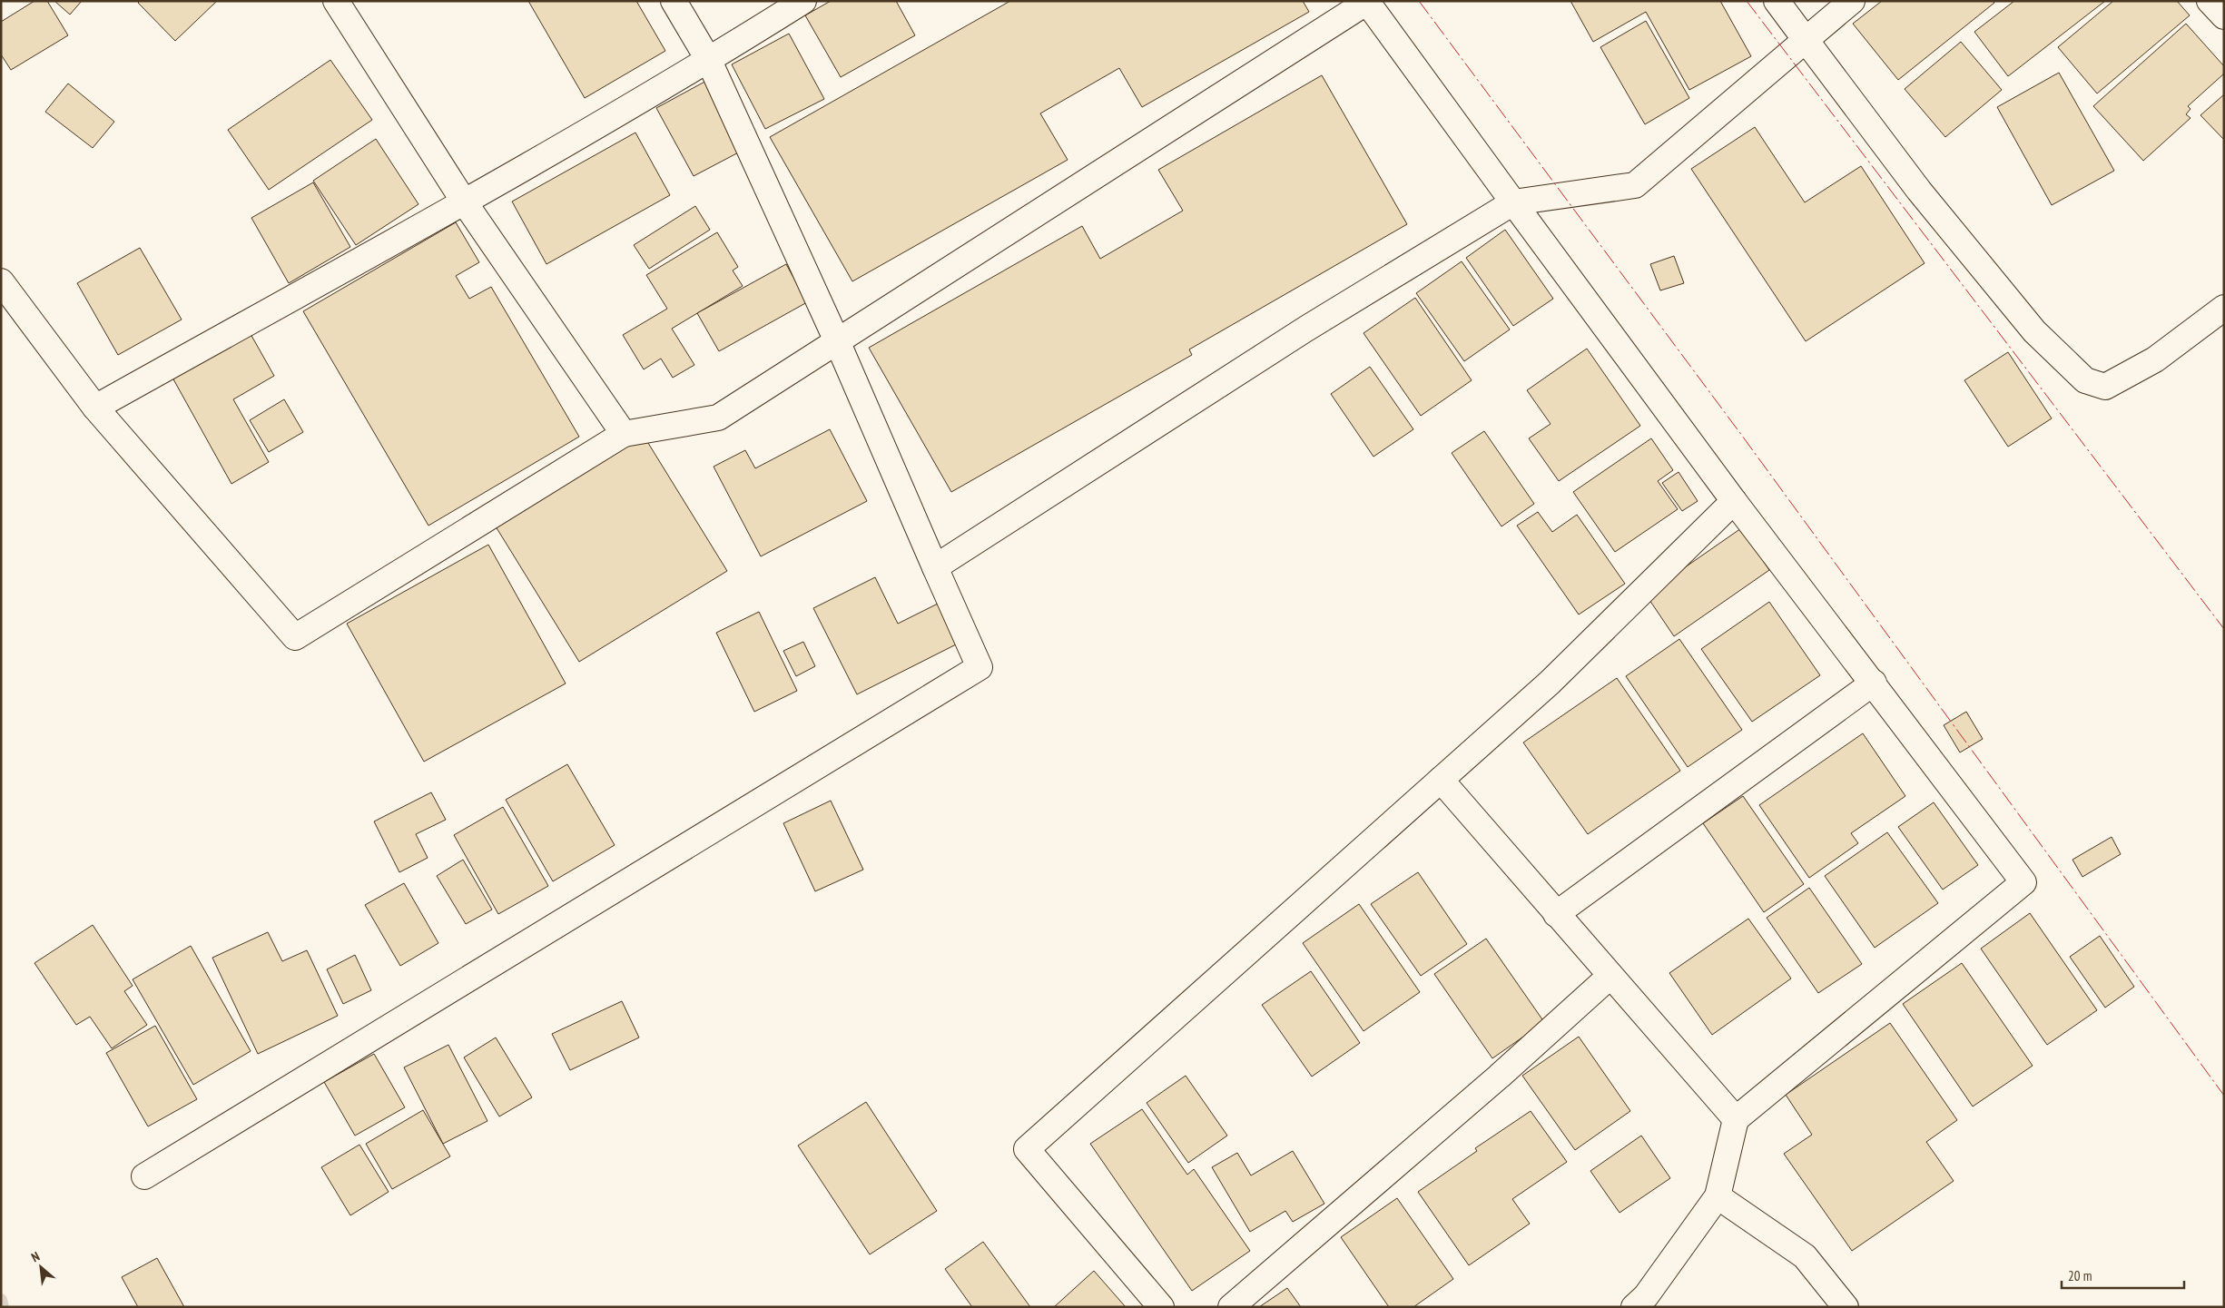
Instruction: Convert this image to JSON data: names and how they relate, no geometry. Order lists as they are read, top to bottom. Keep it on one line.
{"scale_bar":"20 m","north":"top left"}
